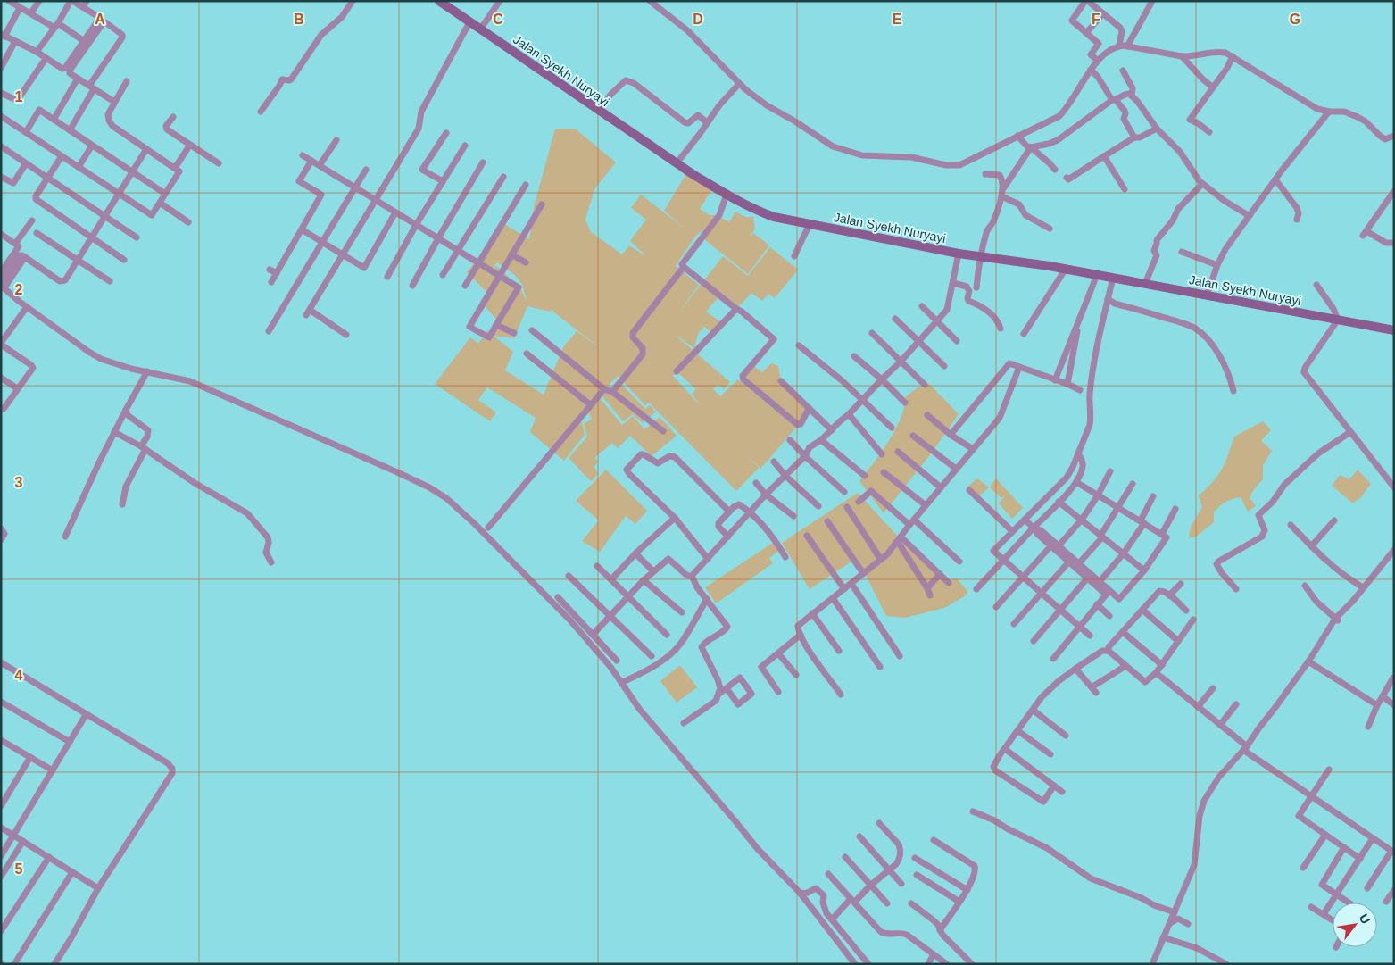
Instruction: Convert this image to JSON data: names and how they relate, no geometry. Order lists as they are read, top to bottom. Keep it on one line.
{"streets":{"main road":["Jalan Syekh Nuryayi"]},"north":"top right","grid":{"columns":["A","B","C","D","E","F","G"],"rows":["1","2","3","4","5"]}}
